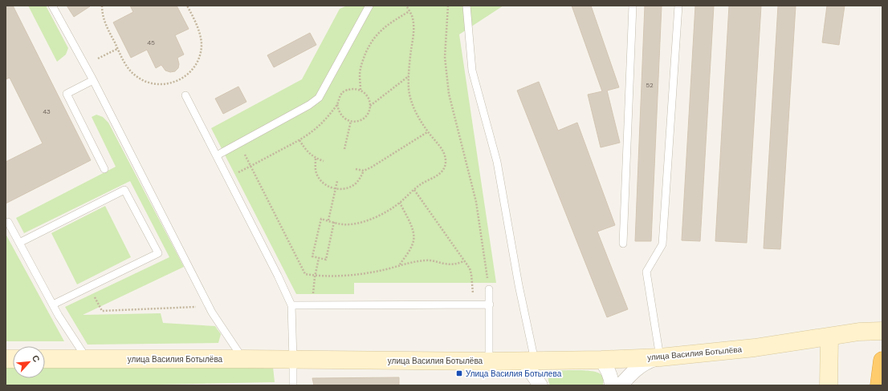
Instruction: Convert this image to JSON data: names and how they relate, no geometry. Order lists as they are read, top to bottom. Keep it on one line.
{"streets":{"street":["улица Василия Ботылёва"]},"places":{"transit":["Улица Василия Ботылева"]},"house_numbers":["45","52","43"],"north":"top right"}
